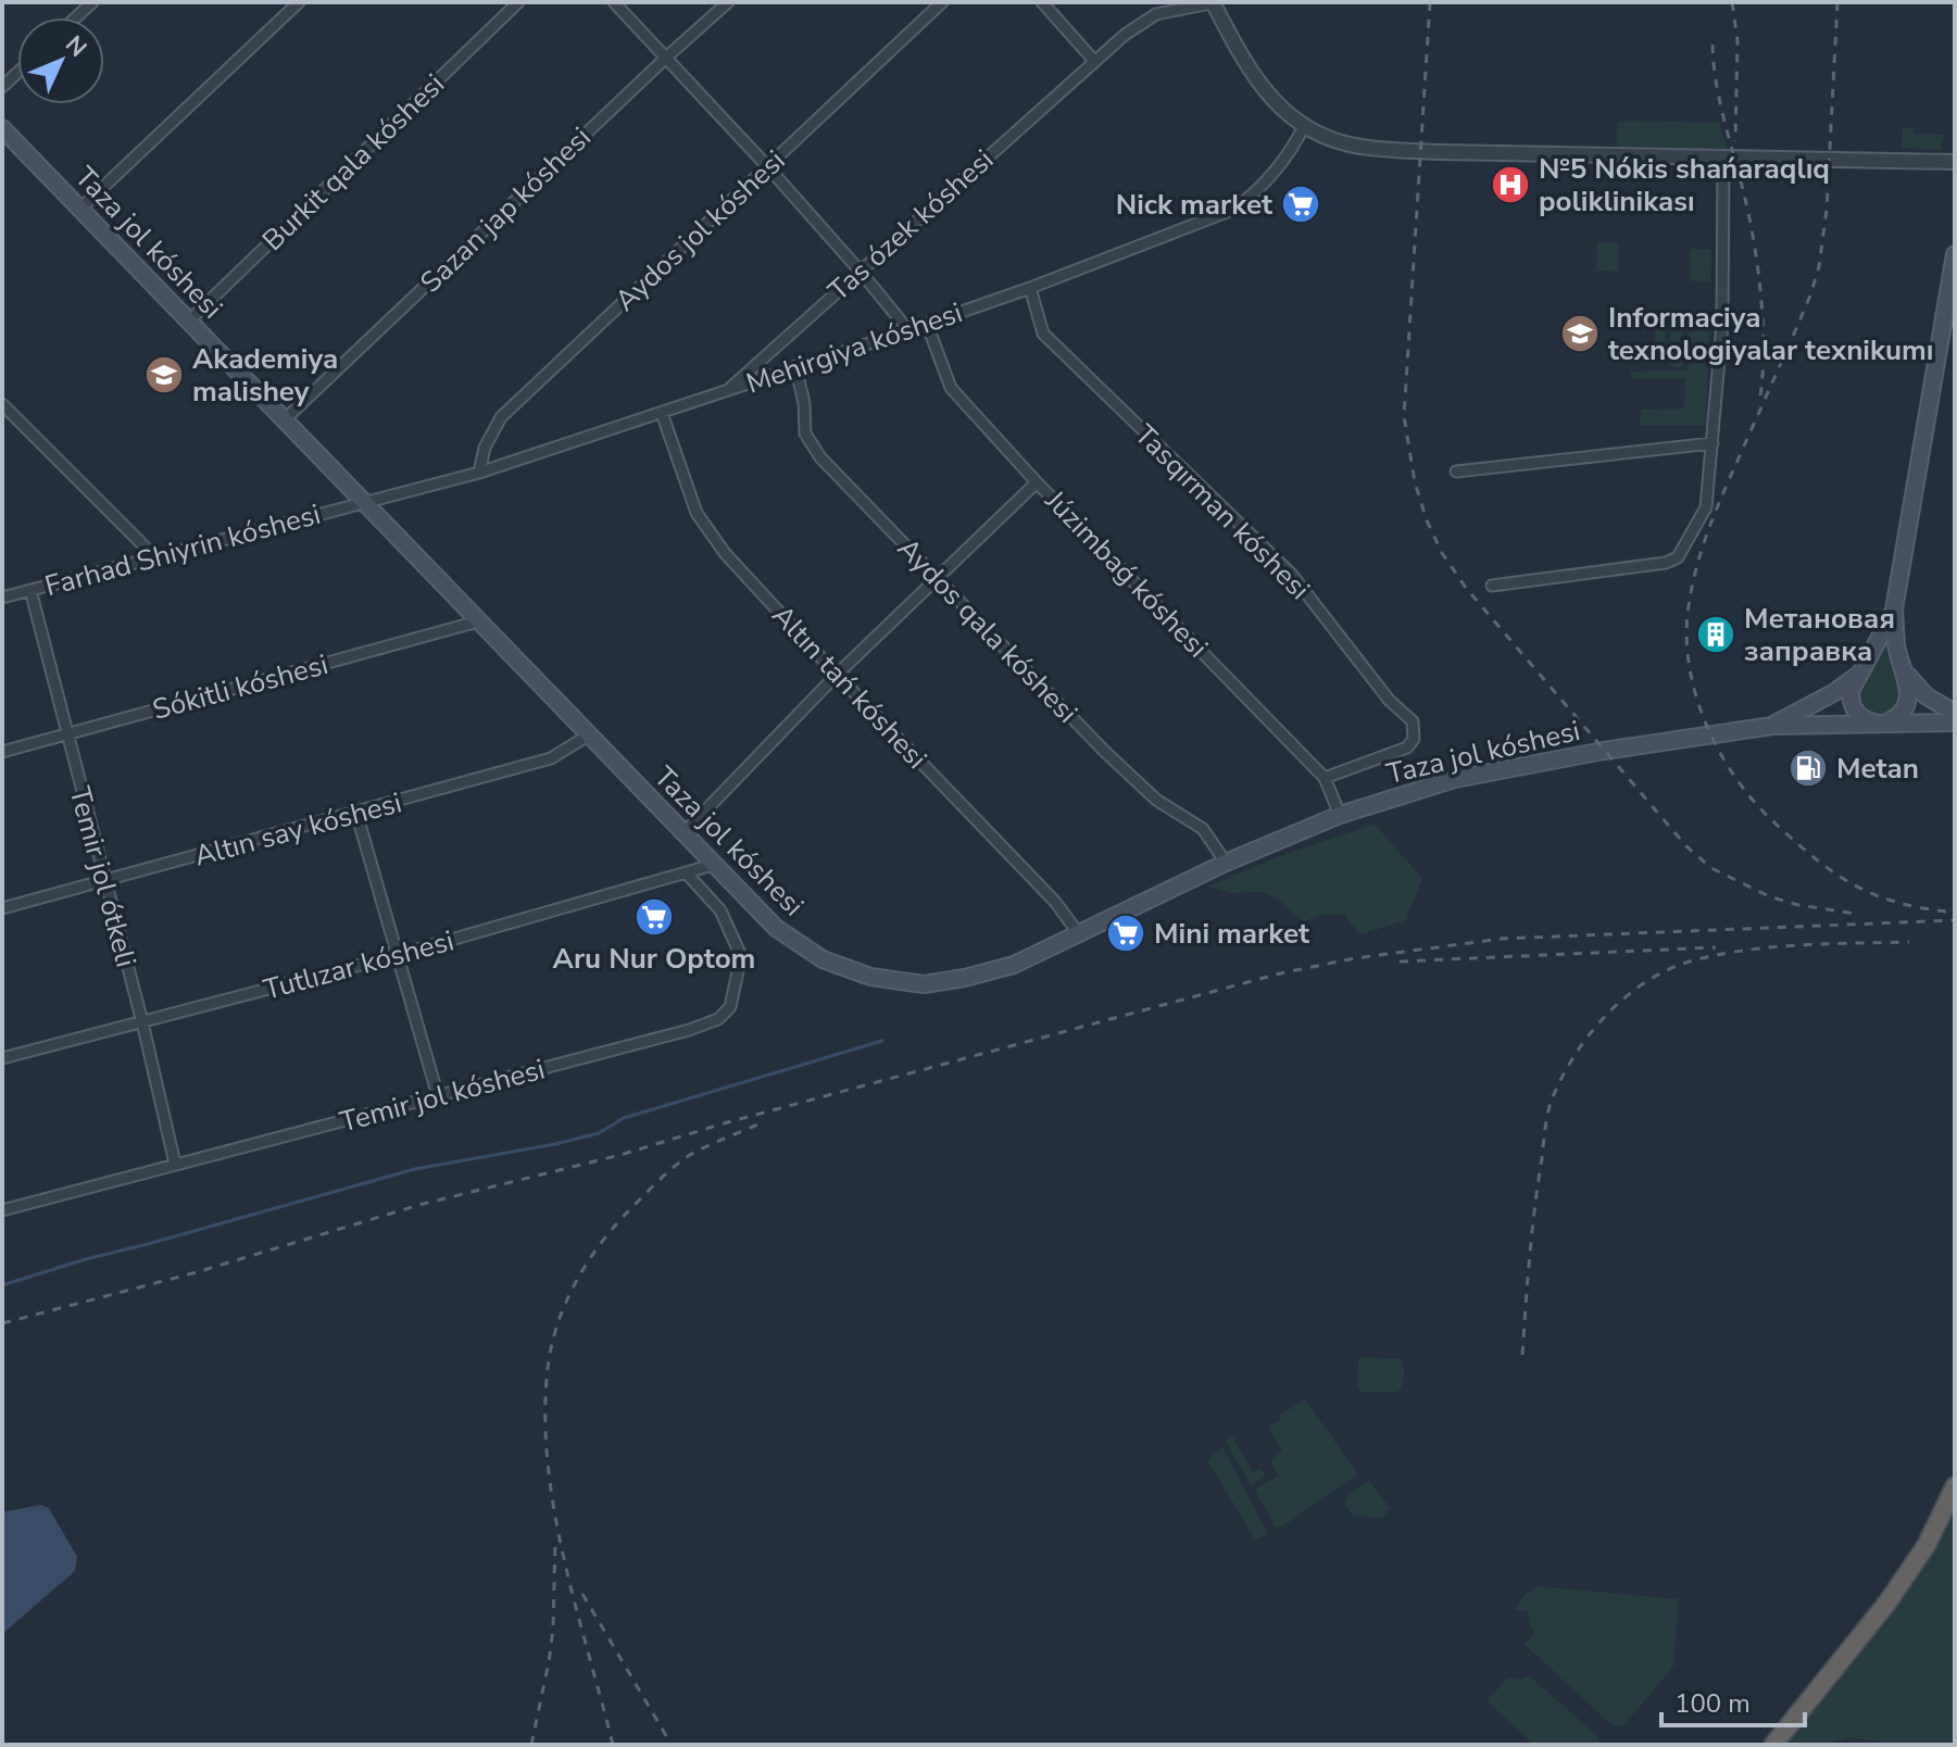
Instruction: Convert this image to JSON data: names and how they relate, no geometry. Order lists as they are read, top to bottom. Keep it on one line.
{"streets":{"main road":["Taza jol kóshesi"],"street":["Burkit qala kóshesi","Sazan jap kóshesi","Tas ózek kóshesi","Aydos jol kóshesi","Mehirgiya kóshesi","Tasqırman kóshesi","Farhad Shiyrin kóshesi","Júzimbaǵ kóshesi","Aydos qala kóshesi","Sókitli kóshesi","Altın tań kóshesi","Altın say kóshesi","Temir jol ótkeli","Tutlızar kóshesi","Temir jol kóshesi"]},"crossings":[["Burkit qala kóshesi","Taza jol kóshesi"],["Sazan jap kóshesi","Taza jol kóshesi"],["Tas ózek kóshesi","Mehirgiya kóshesi"],["Aydos jol kóshesi","Mehirgiya kóshesi"],["Taza jol kóshesi","Mehirgiya kóshesi"],["Taza jol kóshesi","Farhad Shiyrin kóshesi"],["Taza jol kóshesi","Júzimbaǵ kóshesi"],["Taza jol kóshesi","Aydos qala kóshesi"],["Taza jol kóshesi","Sókitli kóshesi"],["Taza jol kóshesi","Altın tań kóshesi"],["Taza jol kóshesi","Altın say kóshesi"],["Taza jol kóshesi","Tutlızar kóshesi"],["Mehirgiya kóshesi","Tasqırman kóshesi"],["Mehirgiya kóshesi","Farhad Shiyrin kóshesi"],["Mehirgiya kóshesi","Júzimbaǵ kóshesi"],["Mehirgiya kóshesi","Aydos qala kóshesi"],["Mehirgiya kóshesi","Altın tań kóshesi"],["Tasqırman kóshesi","Júzimbaǵ kóshesi"],["Farhad Shiyrin kóshesi","Temir jol ótkeli"],["Sókitli kóshesi","Temir jol ótkeli"],["Altın say kóshesi","Temir jol ótkeli"],["Temir jol ótkeli","Tutlızar kóshesi"],["Temir jol ótkeli","Temir jol kóshesi"],["Tutlızar kóshesi","Temir jol kóshesi"]],"places":{"hospital":["№5 Nókis shańaraqlıq poliklinikası"],"supermarket":["Nick market","Aru Nur Optom","Mini market"],"school or university":["Informaciya texnologiyalar texnikumı","Akademiya malishey"],"building":["Метановая заправка"],"fuel station":["Metan"]},"scale_bar":"100 m","north":"top right"}
